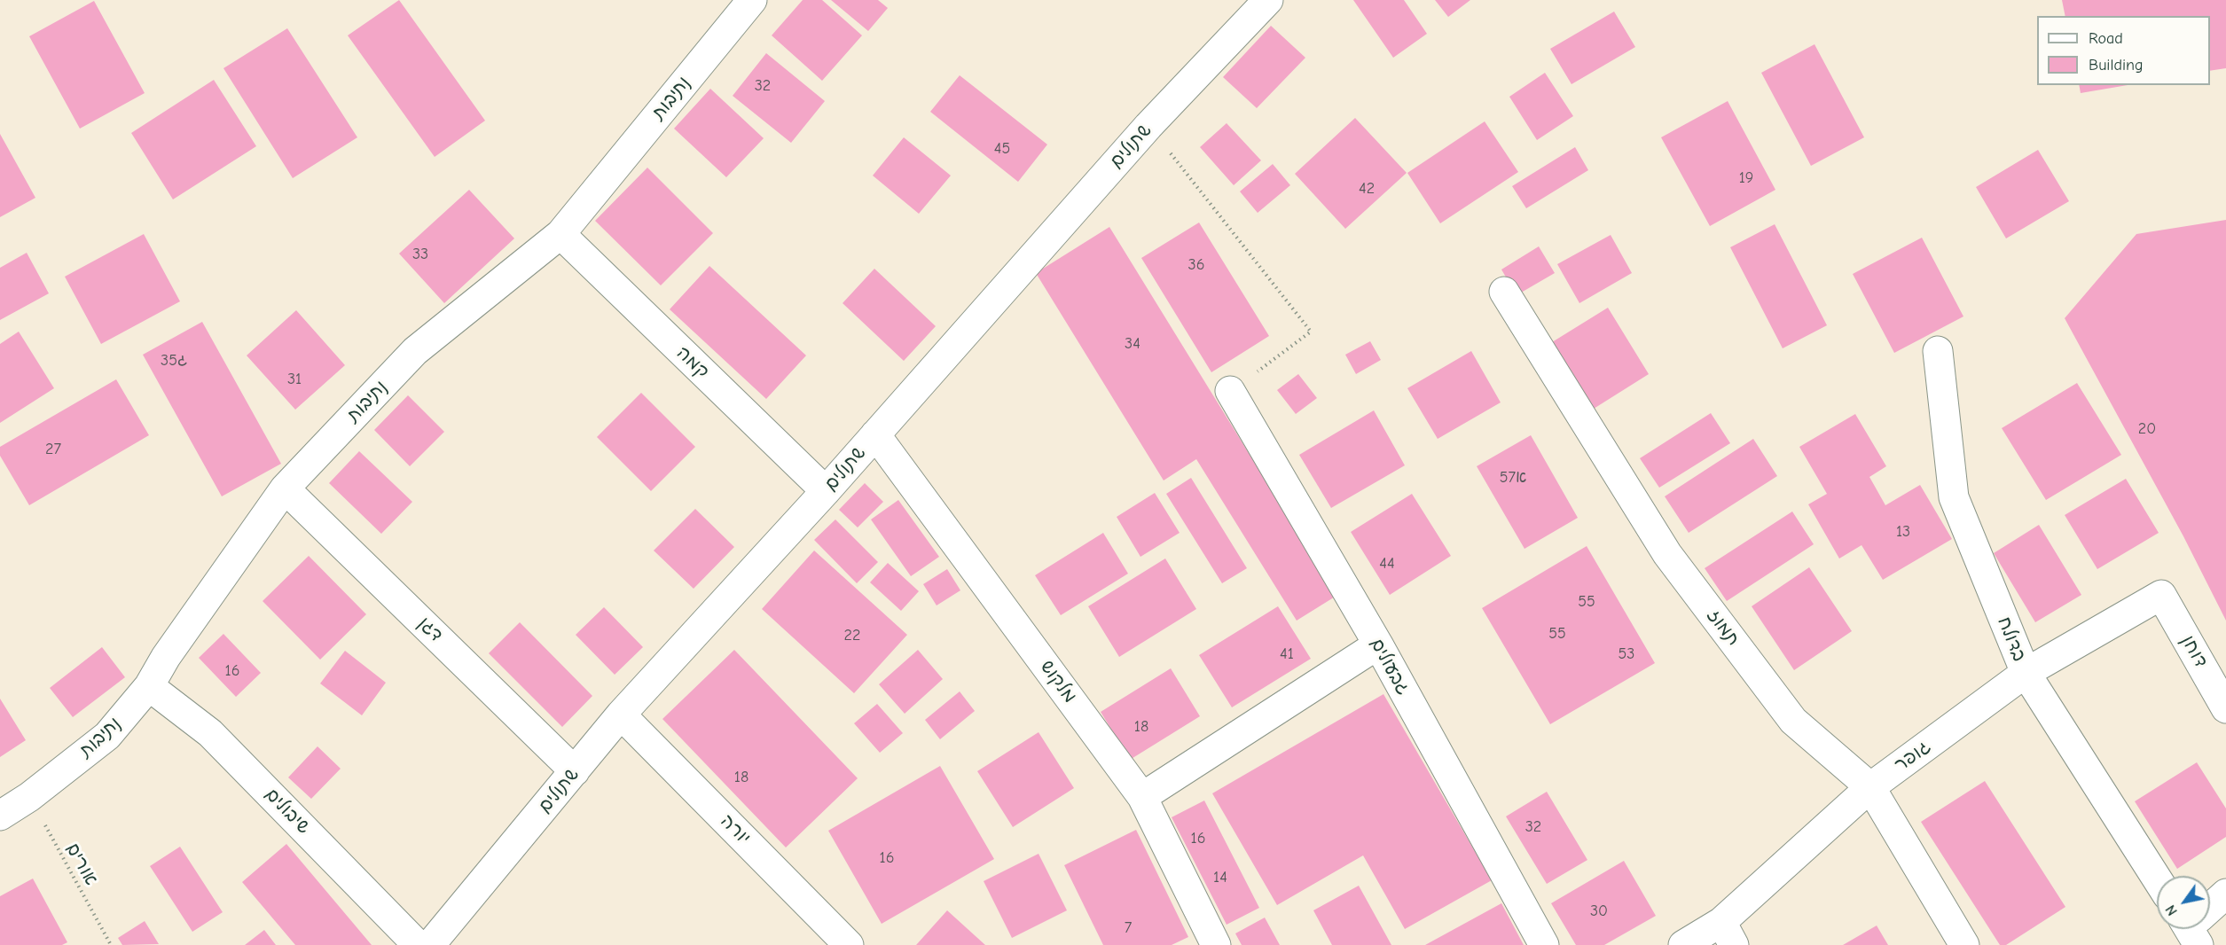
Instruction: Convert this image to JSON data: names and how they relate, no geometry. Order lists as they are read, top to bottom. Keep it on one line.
{"streets":{"street":["נתיבות","שתולים","קמה","תמוז","דגן","בדולח","דוחן","גבעולים","מלקוש","גופר","שיבולים","יורה"],"path":["אורים"]},"crossings":[["נתיבות","קמה"],["נתיבות","דגן"],["נתיבות","שיבולים"],["נתיבות","אורים"],["שתולים","קמה"],["שתולים","דגן"],["שתולים","מלקוש"],["שתולים","יורה"],["תמוז","גופר"],["בדולח","גופר"],["דוחן","גופר"]],"house_numbers":["32","45","19","42","33","36","34","35ג","31","20","27","57א","13","44","55","55","22","41","53","16","18","18","32","16","16","14","30","7"],"legend":["Road","Building"],"north":"bottom left"}
